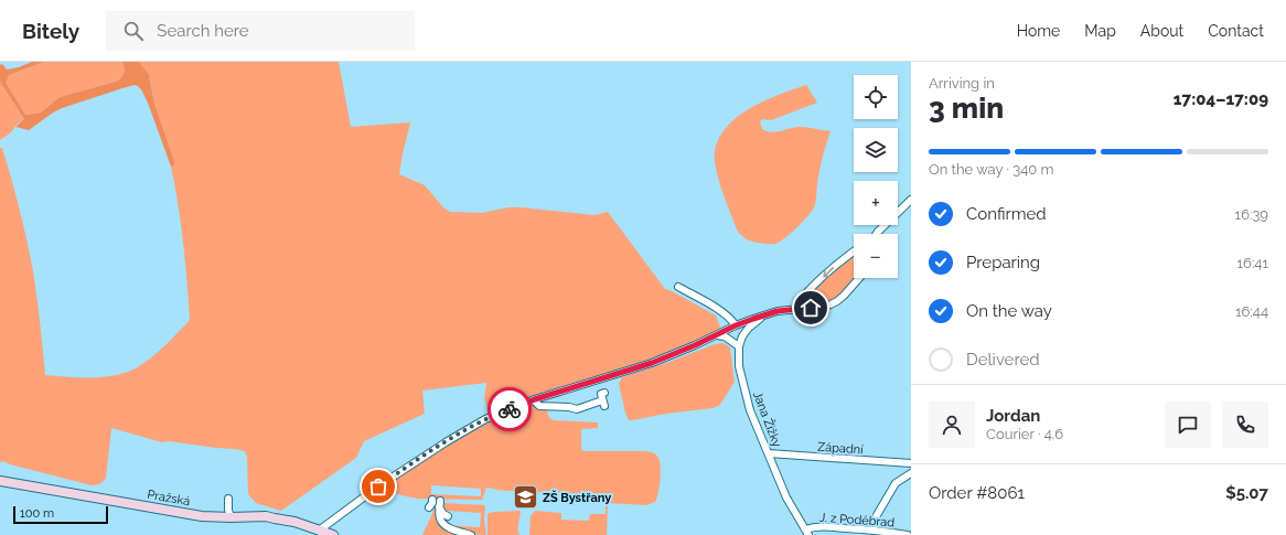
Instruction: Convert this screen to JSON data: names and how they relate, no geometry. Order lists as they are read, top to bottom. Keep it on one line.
{"streets":{"street":["Jana Žižky","Západní","Pražská","J. z Poděbrad"]},"crossings":[["Jana Žižky","Západní"],["Jana Žižky","J. z Poděbrad"]],"places":{"school or university":["ZŠ Bystřany"]},"scale_bar":"100 m","page":{"header":"Bitely","search":"Search here","nav":["Home","Map","About","Contact"],"heading":["3 min","Arriving in","17:04–17:09"],"panel":["Jordan","Courier · 4.6","Order #8061","$5.07"],"map_buttons":["+","−"],"bar":"On the way · 340 m","list":[["Confirmed","16:39"],["Preparing","16:41"],["On the way","16:44"],"Delivered"],"scale":"100 m"}}
